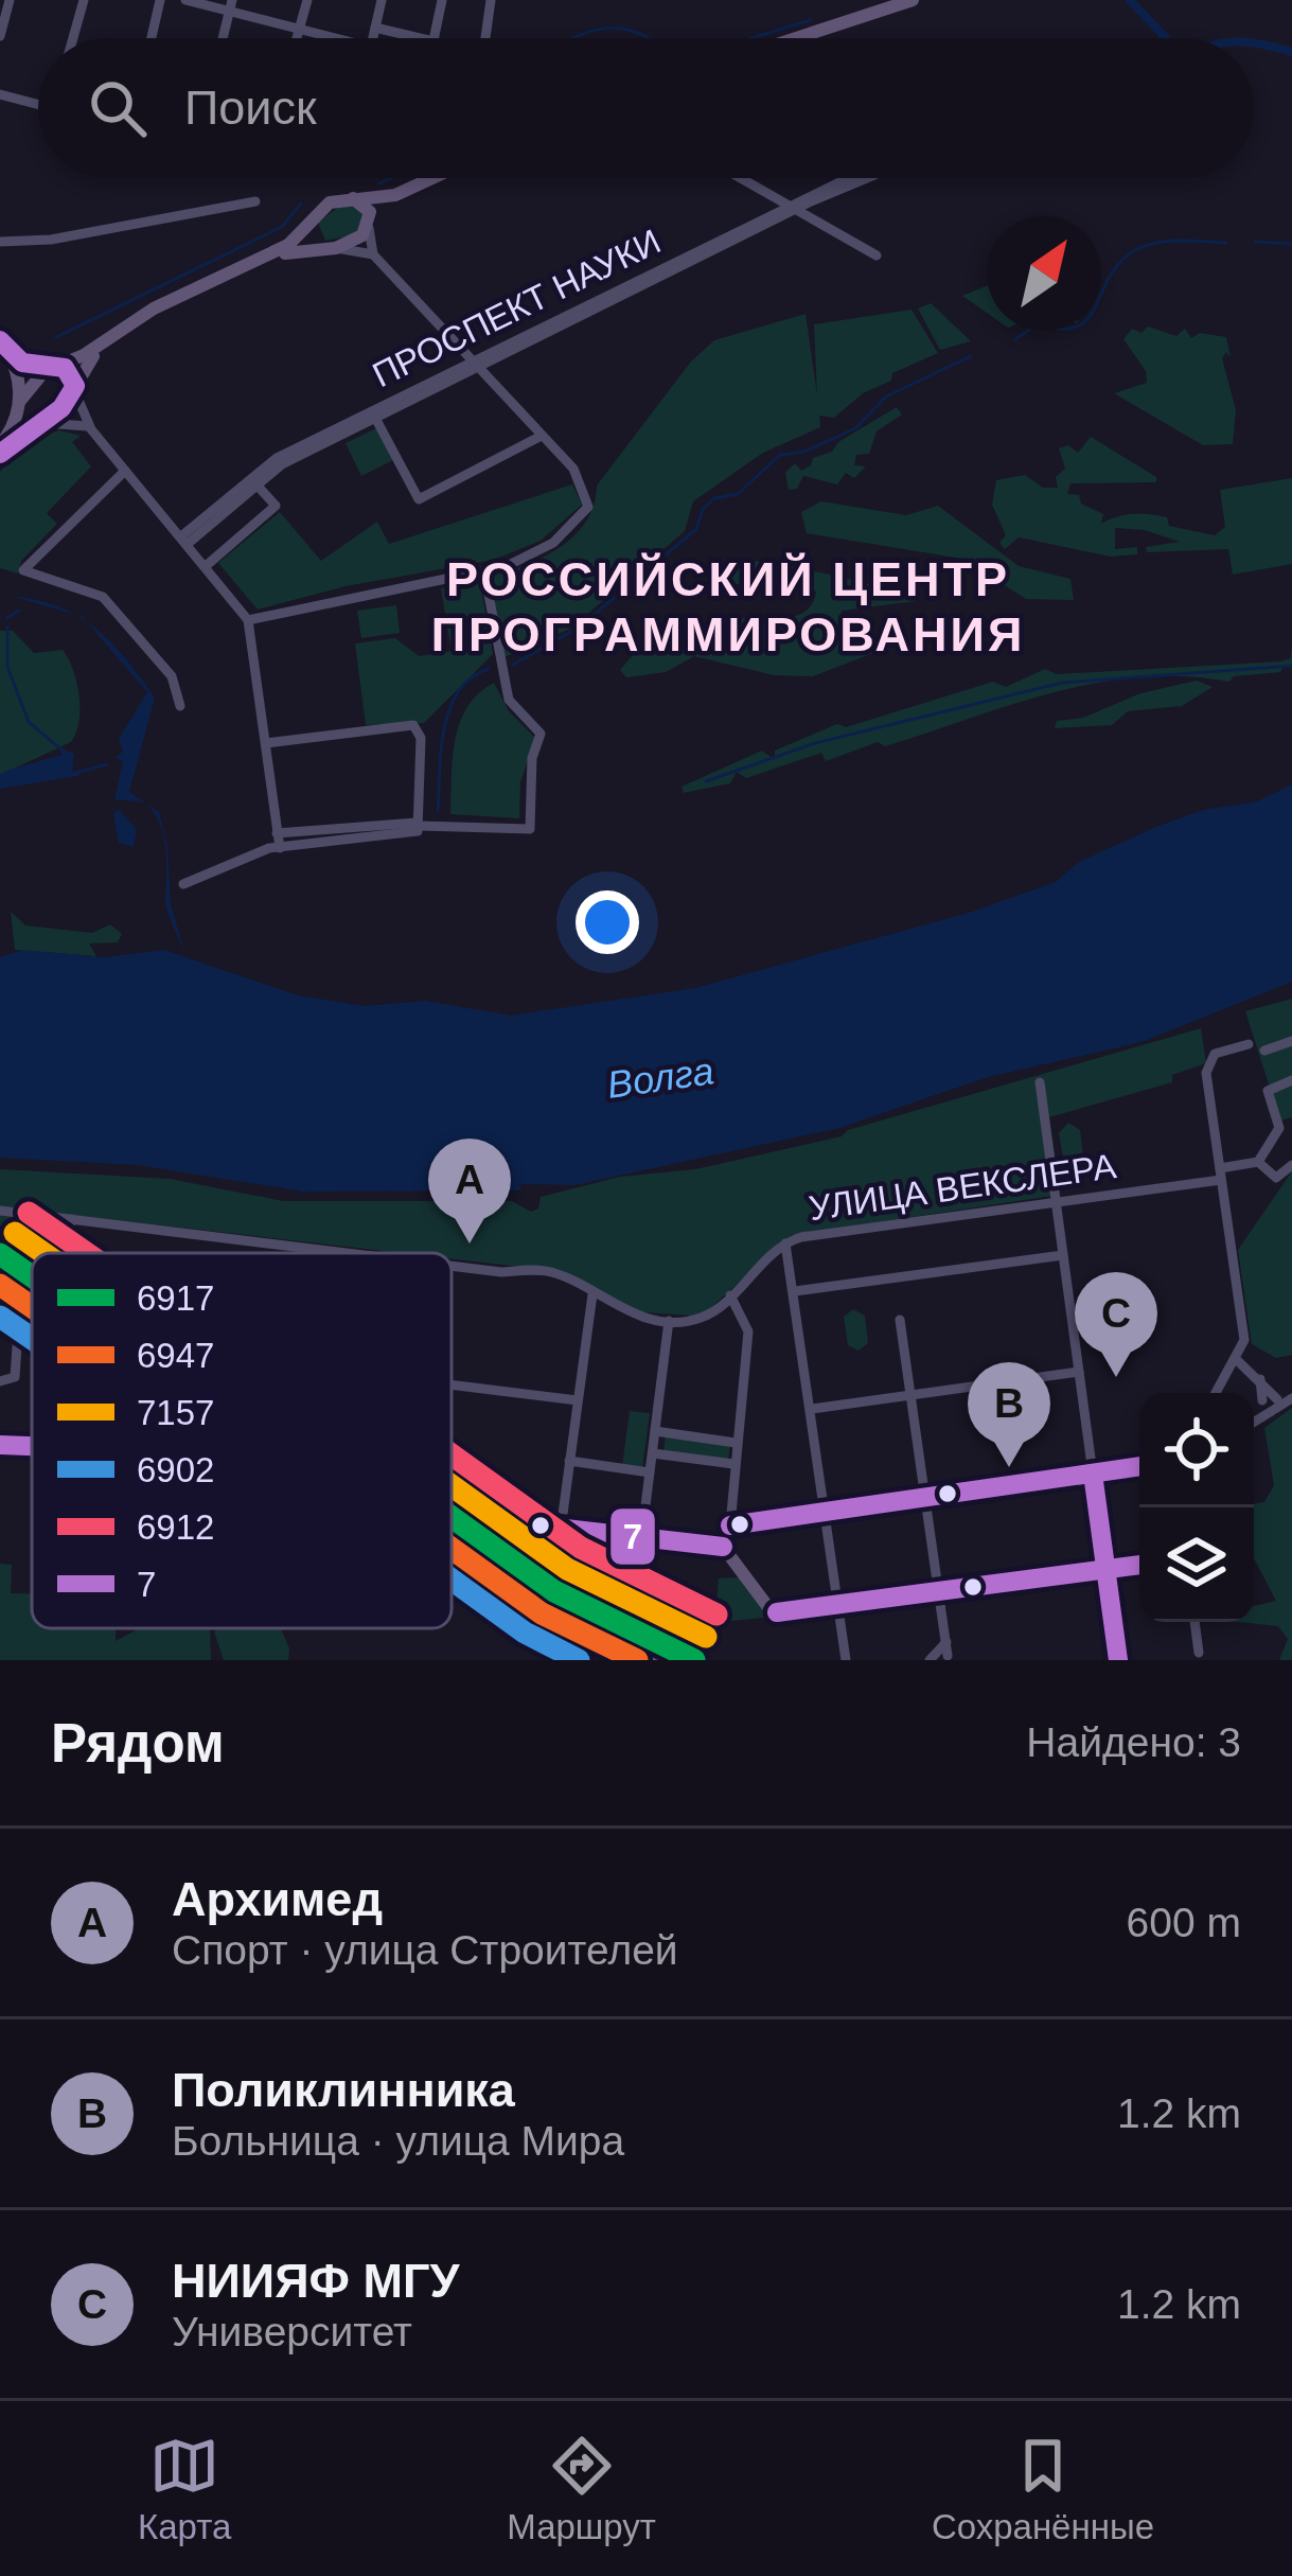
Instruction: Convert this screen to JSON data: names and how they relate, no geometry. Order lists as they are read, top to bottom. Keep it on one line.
{"streets":{"street":["ПРОСПЕКТ НАУКИ","УЛИЦА ВЕКСЛЕРА"]},"districts":["РОССИЙСКИЙ ЦЕНТР ПРОГРАММИРОВАНИЯ"],"water":["Волга"],"lines":["transit line 7","transit line 6912","transit line 7157","transit line 6917","transit line 6947","transit line 6902"],"legend":["6917","6947","7157","6902","6912","7"],"north":"top right","page":{"search":"Поиск","pins":["A","C","B"],"heading":["Рядом","Найдено: 3"],"list":[{"mark":"A","name":"Архимед","note":"Спорт · улица Строителей","value":"600 m"},{"mark":"B","name":"Поликлинника","note":"Больница · улица Мира","value":"1.2 km"},{"mark":"C","name":"НИИЯФ МГУ","note":"Университет","value":"1.2 km"}],"nav":["Карта","Маршрут","Сохранённые"]}}
